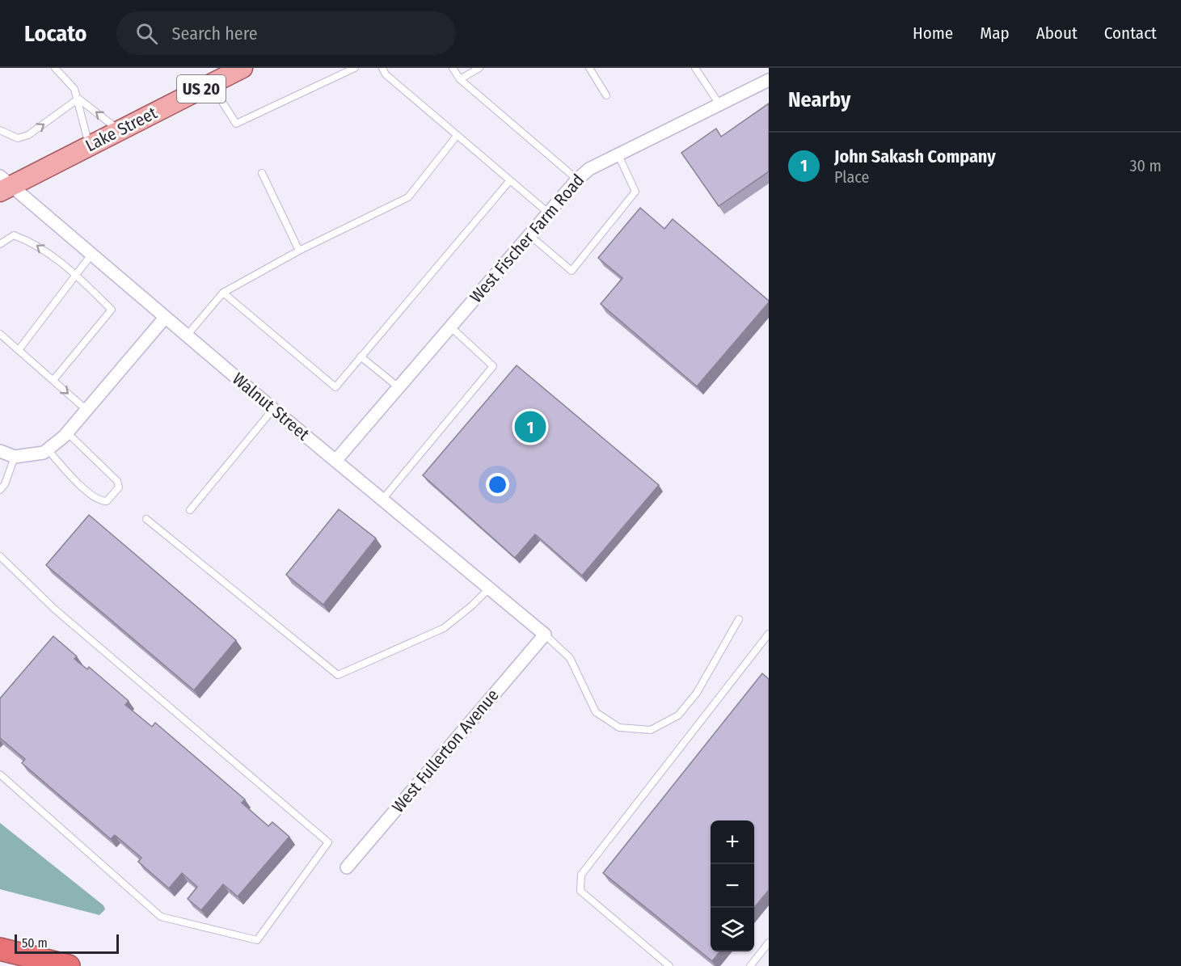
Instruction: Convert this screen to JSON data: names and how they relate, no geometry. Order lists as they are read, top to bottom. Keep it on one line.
{"streets":{"main road":["US 20","Lake Street"],"street":["West Fischer Farm Road","Walnut Street","West Fullerton Avenue"]},"crossings":[["Lake Street","Walnut Street"],["West Fischer Farm Road","Walnut Street"],["Walnut Street","West Fullerton Avenue"]],"scale_bar":"50 m","page":{"header":"Locato","search":"Search here","nav":["Home","Map","About","Contact"],"heading":"Nearby","list":[{"mark":"1","name":"John Sakash Company","note":"Place","value":"30 m"}],"pins":"1","map_buttons":["+","−"],"scale":"50 m"}}
